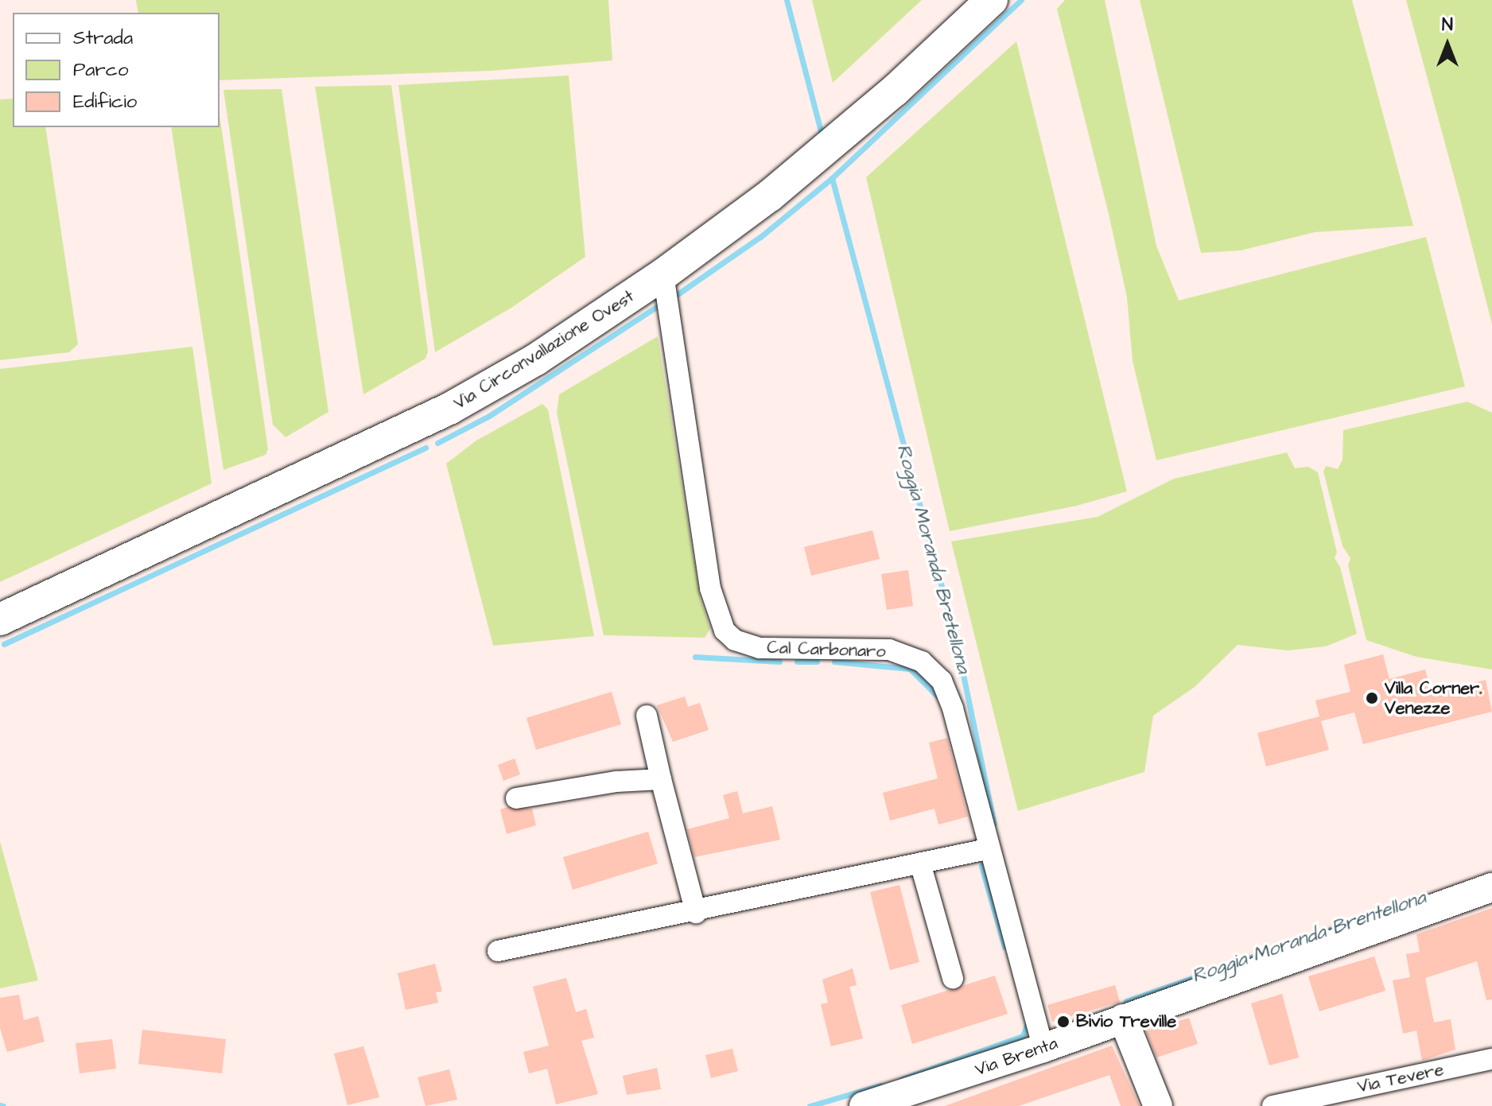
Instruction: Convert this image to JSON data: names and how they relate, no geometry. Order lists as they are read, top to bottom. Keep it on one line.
{"streets":{"main road":["Via Circonvallazione Ovest"],"street":["Cal Carbonaro","Via Brenta","Via Tevere"]},"crossings":[["Via Circonvallazione Ovest","Cal Carbonaro"],["Cal Carbonaro","Via Brenta"]],"water":["Roggia Moranda Bretellona","Roggia Moranda Brentellona"],"places":["Villa Corner. Venezze","Bivio Treville"],"legend":["Strada","Parco","Edificio"],"north":"top"}
